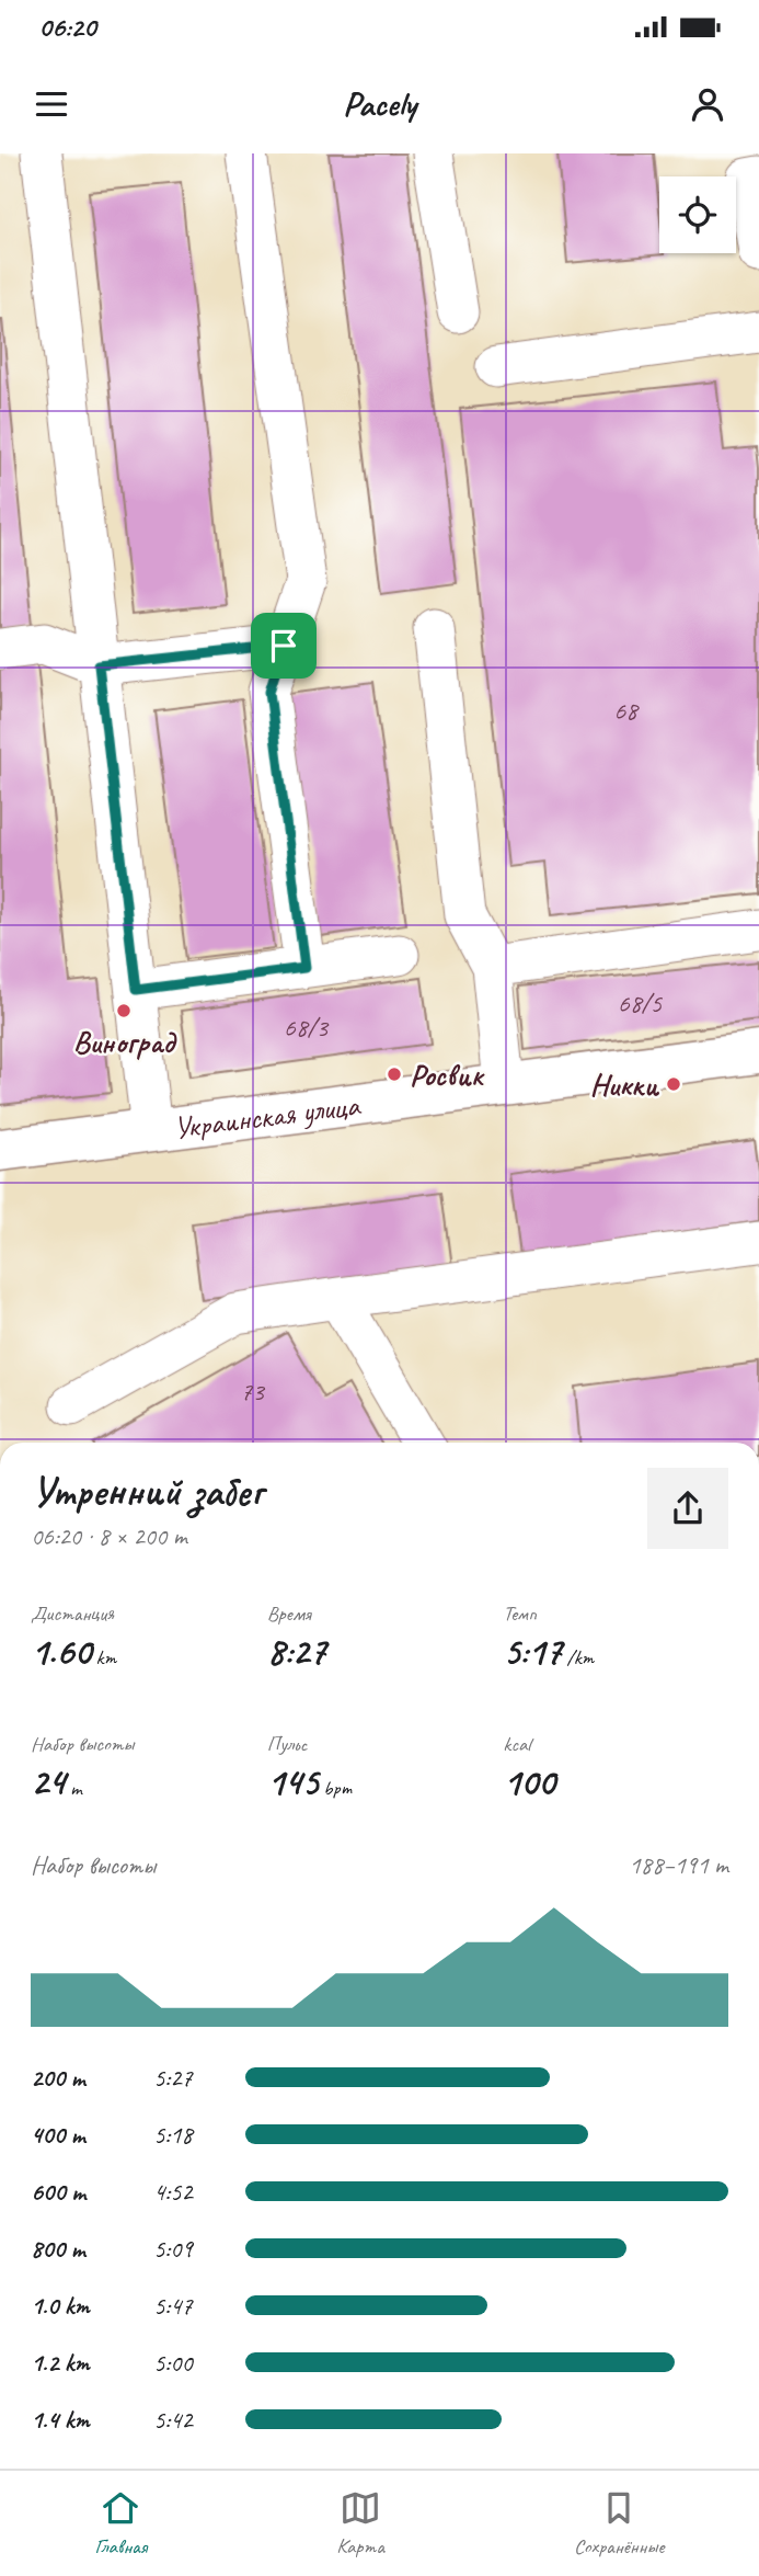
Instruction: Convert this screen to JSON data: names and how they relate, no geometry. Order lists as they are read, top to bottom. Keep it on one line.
{"streets":{"main road":["Украинская улица"]},"places":["Виноград","Росвик","Никки"],"house_numbers":["68","68/5","68/3","73"],"page":{"status":"06:20","header":"Pacely","heading":["Утренний забег","06:20 · 8 × 200 m"],"stats":[["Дистанция","1.60 km"],["Время","8:27"],["Темп","5:17 /km"],["Набор высоты","24 m"],["Пульс","145 bpm"],["kcal","100"]],"chart":["Набор высоты","188–191 m"],"list":[{"name":"200 m","note":"5:27"},{"name":"400 m","note":"5:18"},{"name":"600 m","note":"4:52"},{"name":"800 m","note":"5:09"},{"name":"1.0 km","note":"5:47"},{"name":"1.2 km","note":"5:00"},{"name":"1.4 km","note":"5:42"}],"tabs":["Главная","Карта","Сохранённые"]}}
